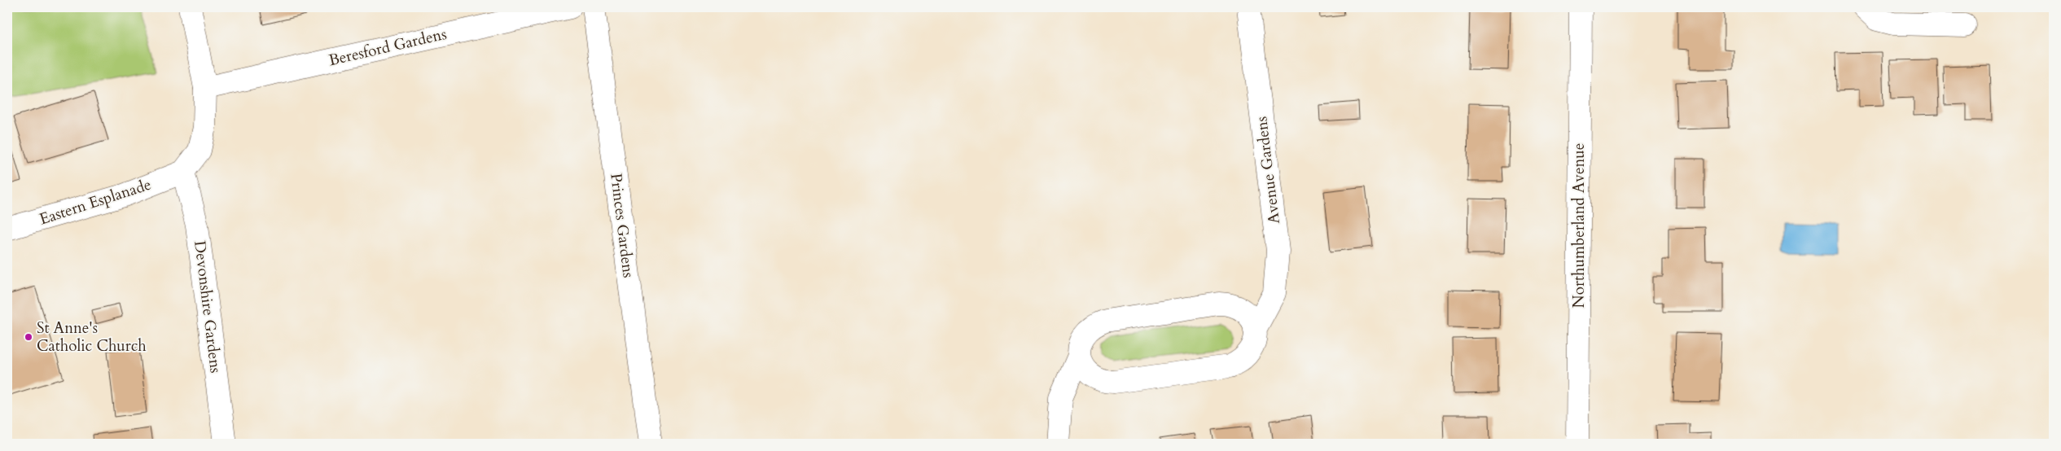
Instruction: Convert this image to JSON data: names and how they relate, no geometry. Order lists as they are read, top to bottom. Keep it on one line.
{"streets":{"street":["Beresford Gardens","Avenue Gardens","Eastern Esplanade","Princes Gardens","Northumberland Avenue","Devonshire Gardens"]},"crossings":[["Eastern Esplanade","Devonshire Gardens"]],"places":["St Anne's Catholic Church"]}
